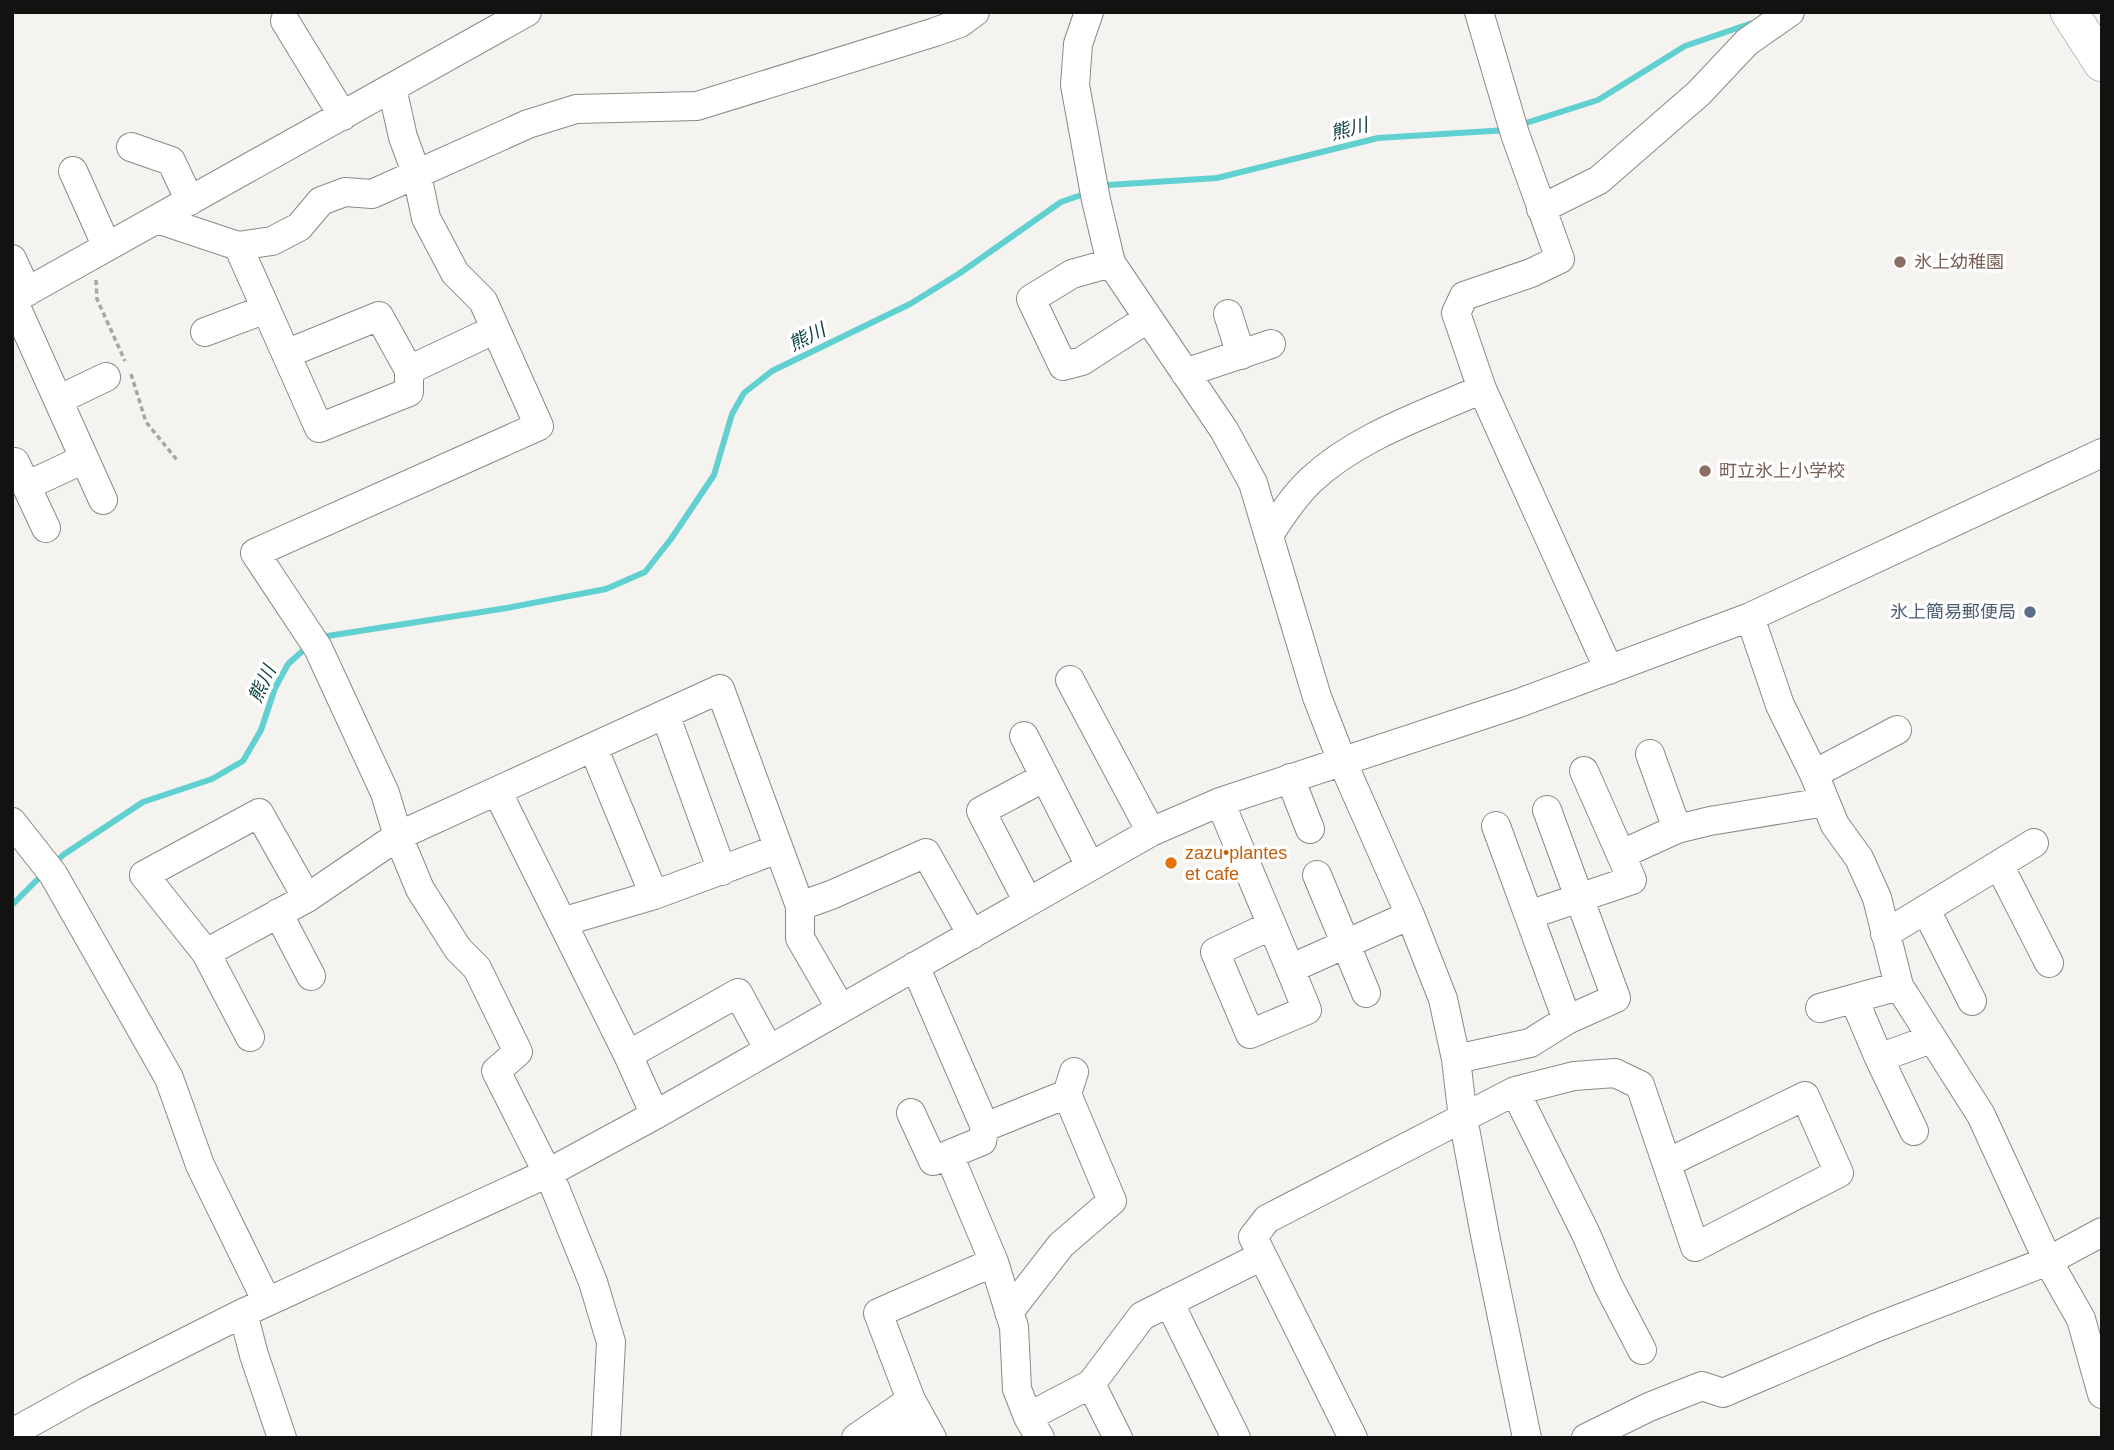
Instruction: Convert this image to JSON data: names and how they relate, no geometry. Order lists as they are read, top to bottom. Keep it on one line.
{"water":["熊川"],"places":["氷上幼稚園","町立氷上小学校","氷上簡易郵便局","zazu•plantes et cafe"]}
